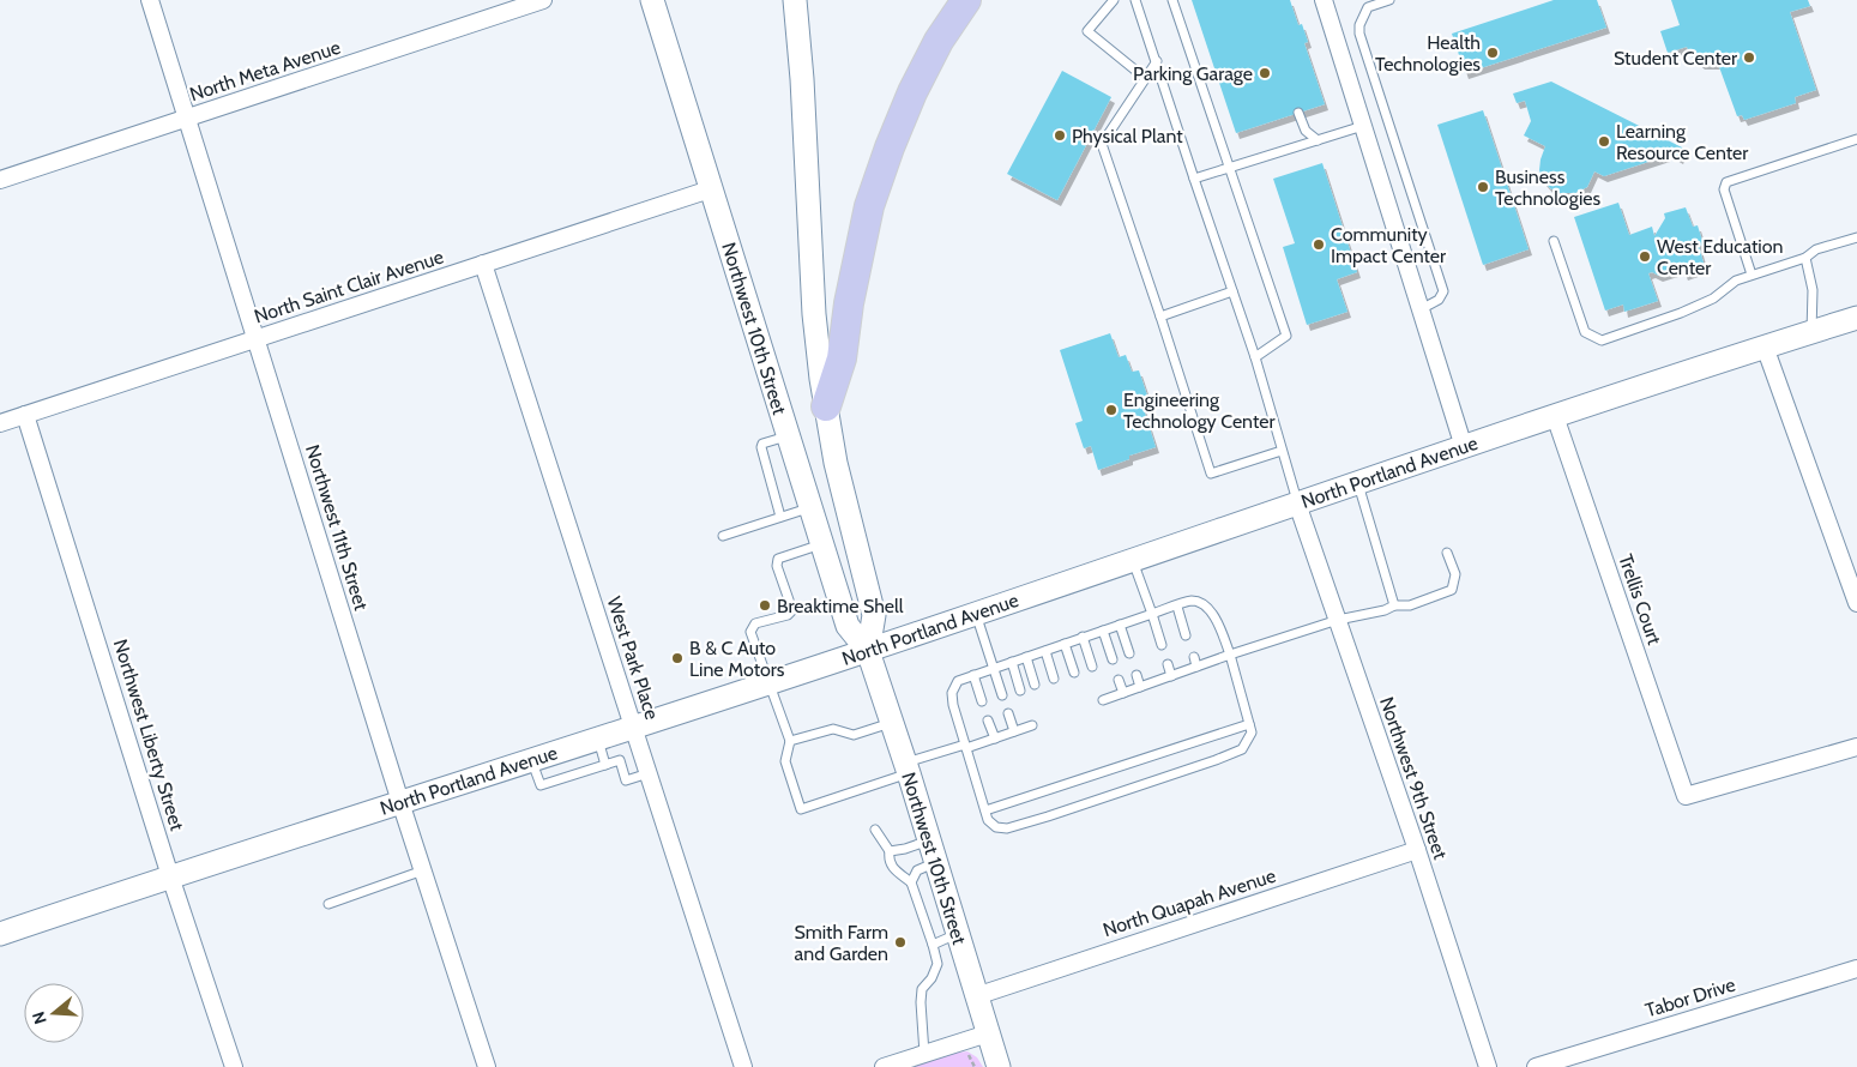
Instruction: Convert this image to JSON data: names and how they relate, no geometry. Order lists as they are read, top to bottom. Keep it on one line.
{"streets":{"main road":["Northwest 10th Street","North Portland Avenue"],"street":["North Meta Avenue","North Saint Clair Avenue","Northwest 11th Street","Trellis Court","West Park Place","Northwest Liberty Street","Northwest 9th Street","North Quapah Avenue","Tabor Drive"]},"crossings":[["North Meta Avenue","Northwest 11th Street"],["North Saint Clair Avenue","Northwest 10th Street"],["North Saint Clair Avenue","Northwest 11th Street"],["North Saint Clair Avenue","West Park Place"],["North Saint Clair Avenue","Northwest Liberty Street"],["Northwest 10th Street","North Portland Avenue"],["Northwest 10th Street","North Quapah Avenue"],["North Portland Avenue","Northwest 11th Street"],["North Portland Avenue","Trellis Court"],["North Portland Avenue","West Park Place"],["North Portland Avenue","Northwest Liberty Street"],["North Portland Avenue","Northwest 9th Street"],["Northwest 9th Street","North Quapah Avenue"]],"places":["Health Technologies","Student Center","Parking Garage","Physical Plant","Learning Resource Center","Business Technologies","Community Impact Center","West Education Center","Engineering Technology Center","Breaktime Shell","B & C Auto Line Motors","Smith Farm and Garden"],"north":"left"}
